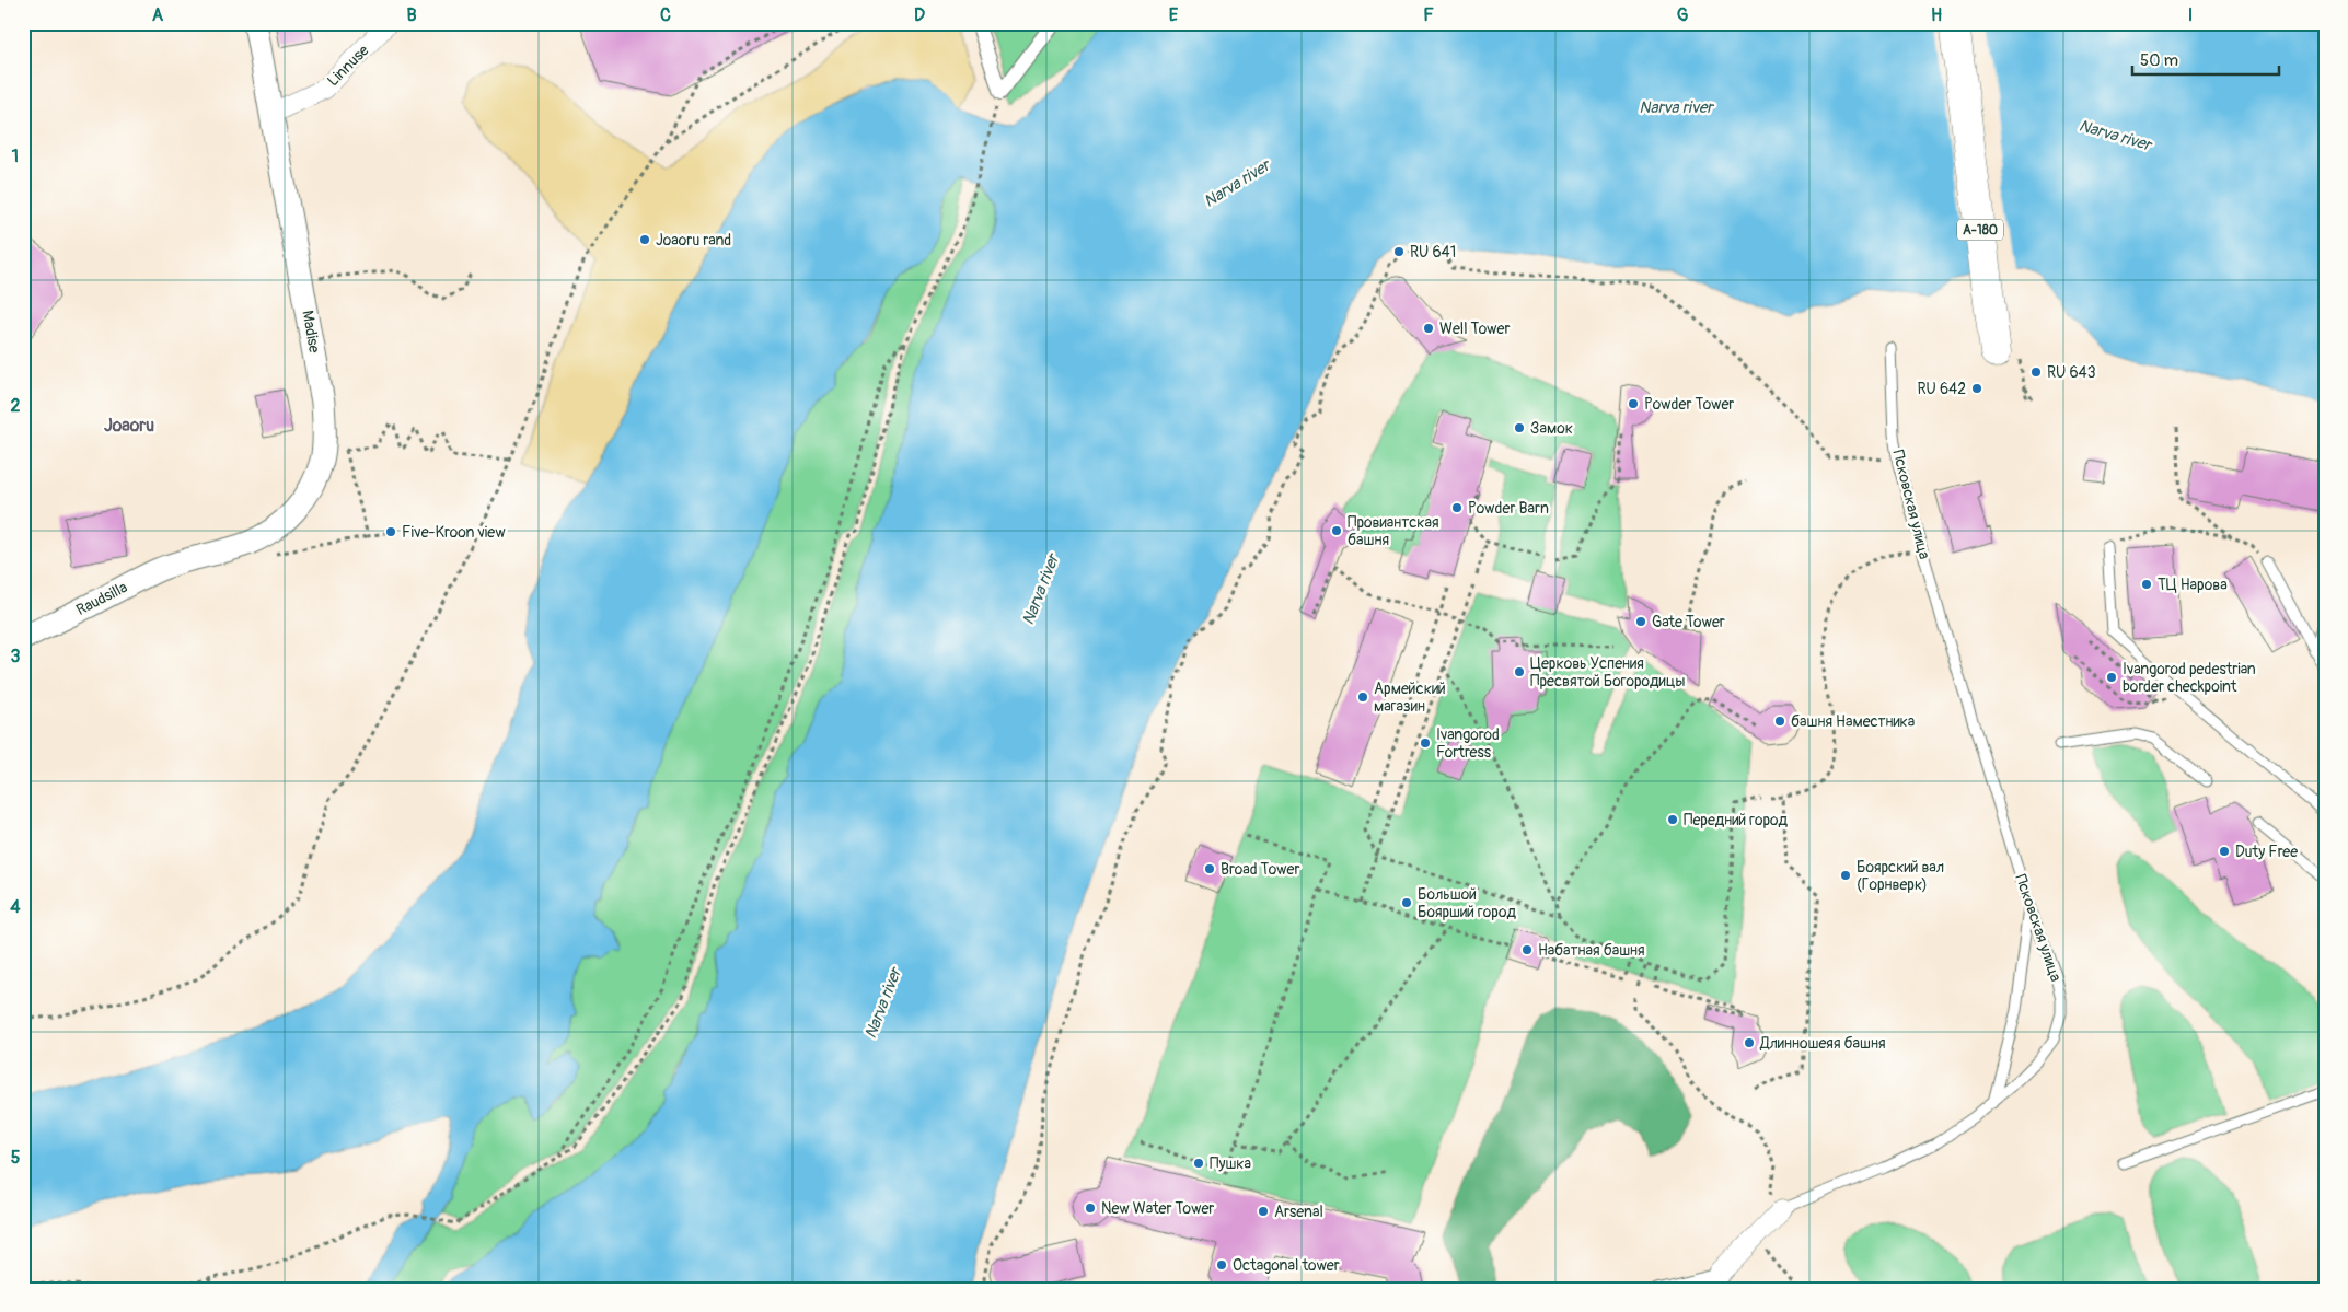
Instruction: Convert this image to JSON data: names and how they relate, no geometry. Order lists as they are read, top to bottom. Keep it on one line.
{"streets":{"highway":["А-180"],"street":["Linnuse","Madise","Псковская улица","Raudsilla"]},"crossings":[["Linnuse","Madise"],["Madise","Raudsilla"]],"districts":["Joaoru"],"water":["Narva river"],"places":["Joaoru rand","RU 641","Well Tower","RU 643","RU 642","Powder Tower","Замок","Powder Barn","Провиантская башня","Five-Kroon view","ТЦ Нарова","Gate Tower","Церковь Успения Пресвятой Богородицы","Ivangorod pedestrian border checkpoint","Армейский магазин","башня Наместника","Ivangorod Fortress","Передний город","Duty Free","Broad Tower","Боярский вал (Горнверк)","Большой Боярший город","Набатная башня","Длинношеяя башня","Пушка","New Water Tower","Arsenal","Octagonal tower"],"scale_bar":"50 m","grid":{"columns":["A","B","C","D","E","F","G","H","I"],"rows":["1","2","3","4","5"]}}
